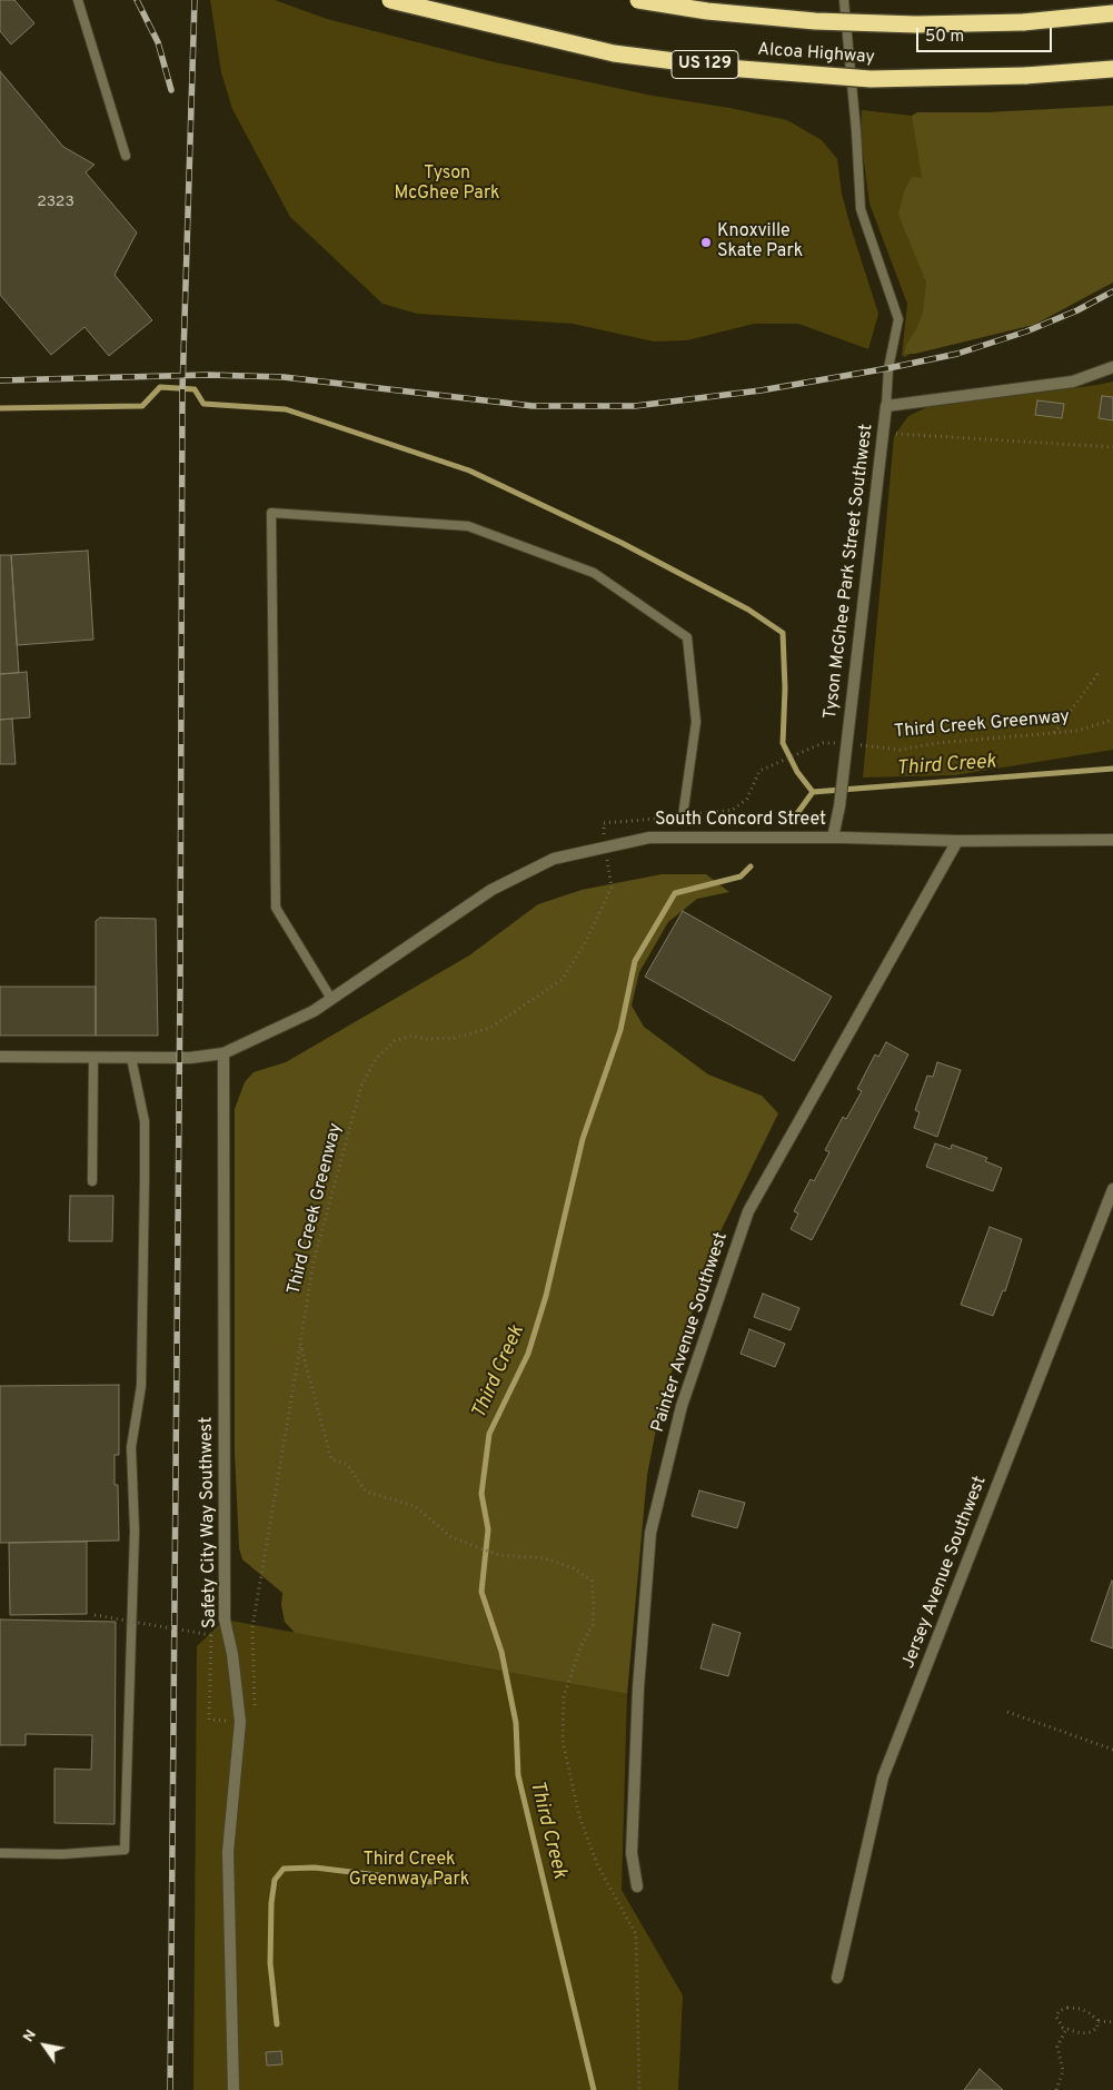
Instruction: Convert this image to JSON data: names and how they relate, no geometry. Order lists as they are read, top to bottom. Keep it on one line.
{"streets":{"highway":["Alcoa Highway","US 129"],"street":["Tyson McGhee Park Street Southwest","South Concord Street","Painter Avenue Southwest","Safety City Way Southwest","Jersey Avenue Southwest"],"path":["Third Creek Greenway"]},"crossings":[["Tyson McGhee Park Street Southwest","Third Creek Greenway"],["Tyson McGhee Park Street Southwest","South Concord Street"],["Third Creek Greenway","South Concord Street"],["South Concord Street","Painter Avenue Southwest"],["South Concord Street","Safety City Way Southwest"]],"water":["Third Creek"],"parks":["Tyson McGhee Park","Third Creek Greenway Park"],"places":["Knoxville Skate Park"],"house_numbers":["2323"],"scale_bar":"50 m","north":"top left"}
